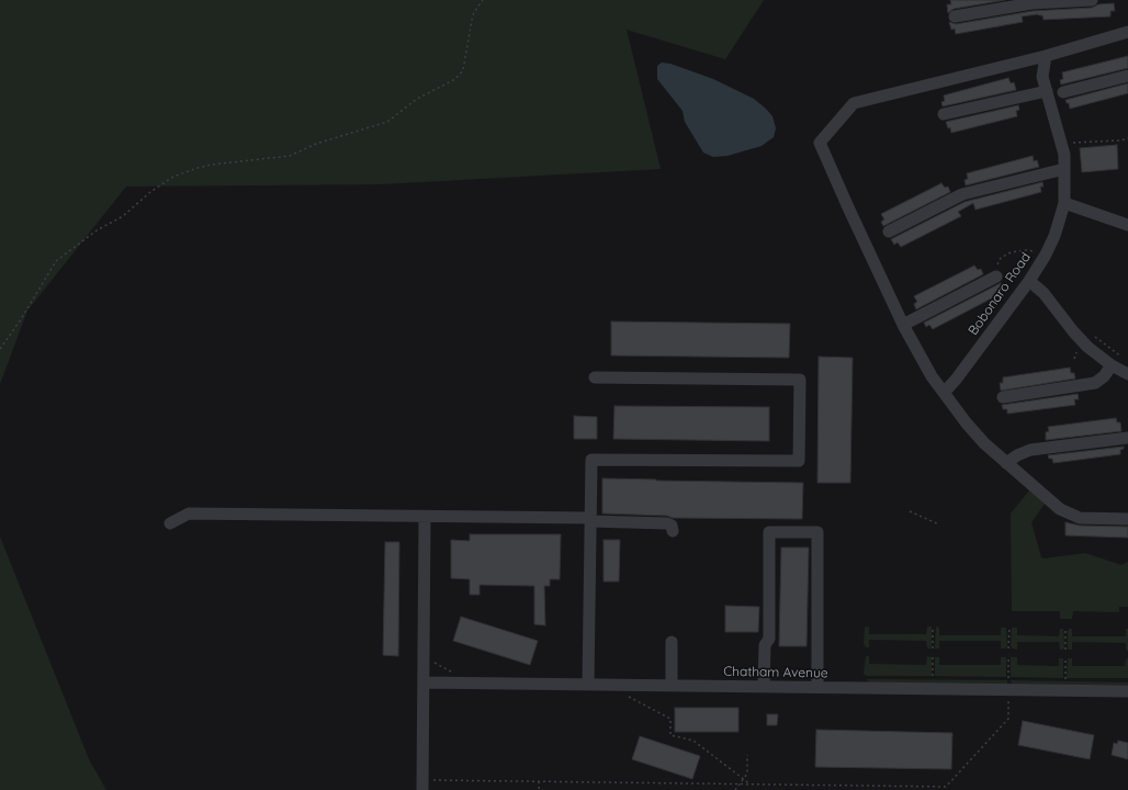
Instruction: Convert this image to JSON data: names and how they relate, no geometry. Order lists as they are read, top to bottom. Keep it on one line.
{"streets":{"lane":["Bobonaro Road","Chatham Avenue"]}}
